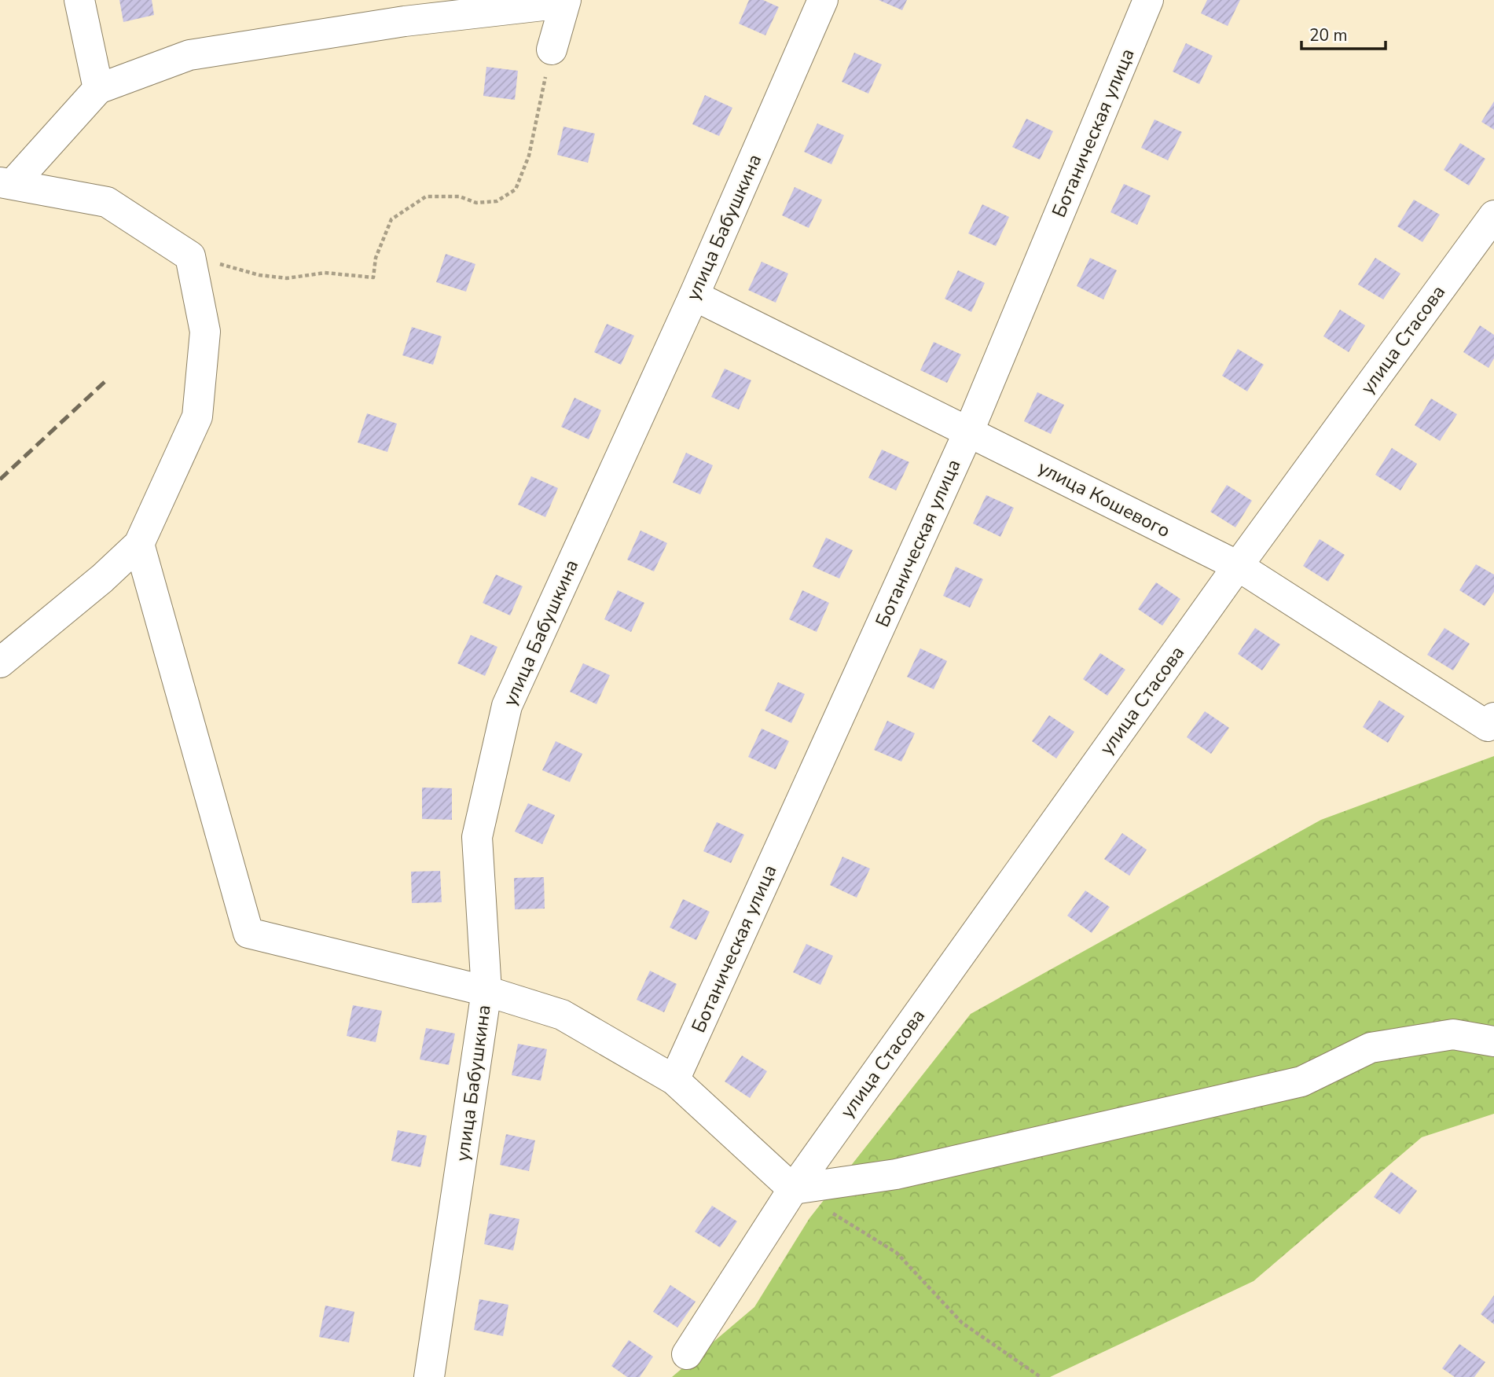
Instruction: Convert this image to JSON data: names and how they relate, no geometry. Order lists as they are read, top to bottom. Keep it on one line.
{"streets":{"street":["Ботаническая улица","улица Бабушкина","улица Стасова","улица Кошевого"]},"crossings":[["Ботаническая улица","улица Кошевого"],["улица Бабушкина","улица Кошевого"],["улица Стасова","улица Кошевого"]],"scale_bar":"20 m"}
